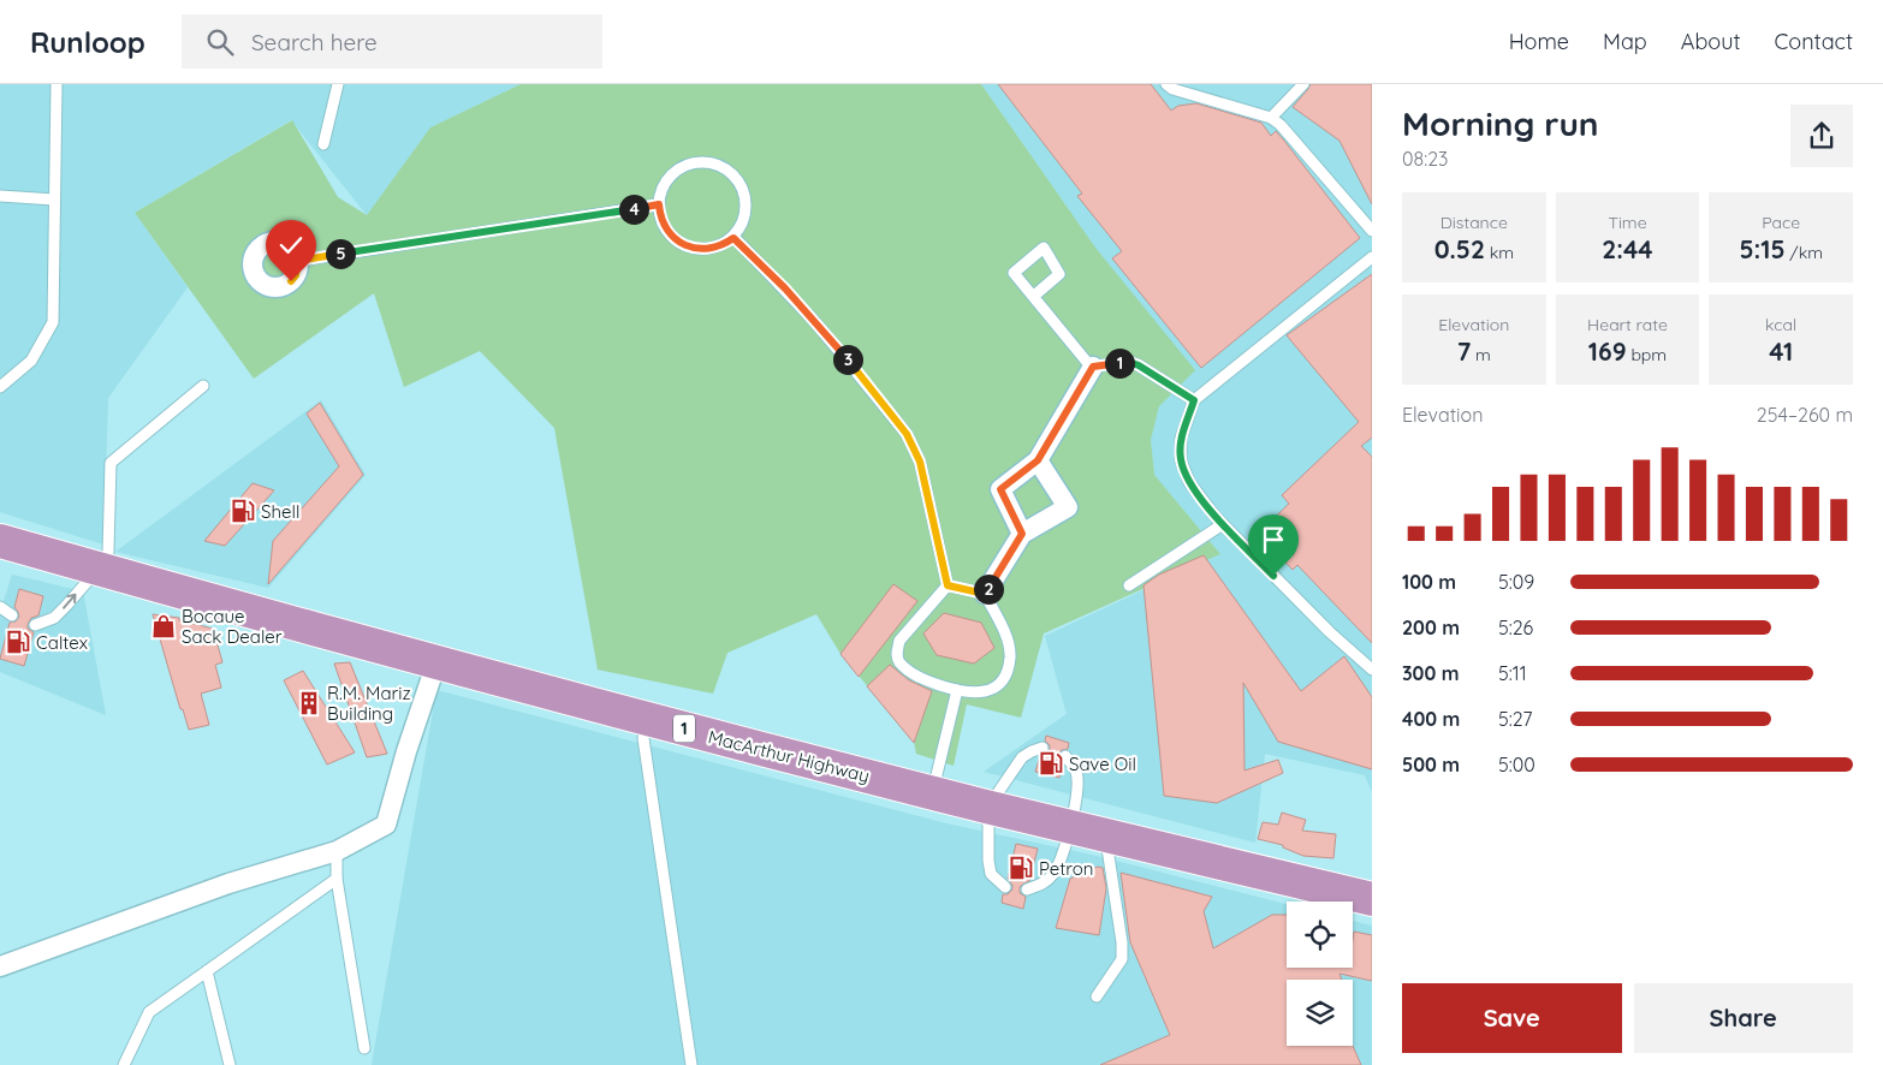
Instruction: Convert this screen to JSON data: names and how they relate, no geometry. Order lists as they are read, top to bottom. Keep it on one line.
{"streets":{"highway":["1","MacArthur Highway"]},"places":{"fuel station":["Shell","Caltex","Save Oil","Petron"],"shop":["Bocaue Sack Dealer"],"building":["R.M. Mariz Building"]},"page":{"header":"Runloop","search":"Search here","nav":["Home","Map","About","Contact"],"heading":["Morning run","08:23"],"stats":[["Distance","0.52 km"],["Time","2:44"],["Pace","5:15 /km"],["Elevation","7 m"],["Heart rate","169 bpm"],["kcal","41"]],"pins":["4","5","3","1","2"],"chart":["Elevation","254–260 m"],"list":[{"name":"100 m","note":"5:09"},{"name":"200 m","note":"5:26"},{"name":"300 m","note":"5:11"},{"name":"400 m","note":"5:27"},{"name":"500 m","note":"5:00"}],"buttons":["Save","Share"]}}
